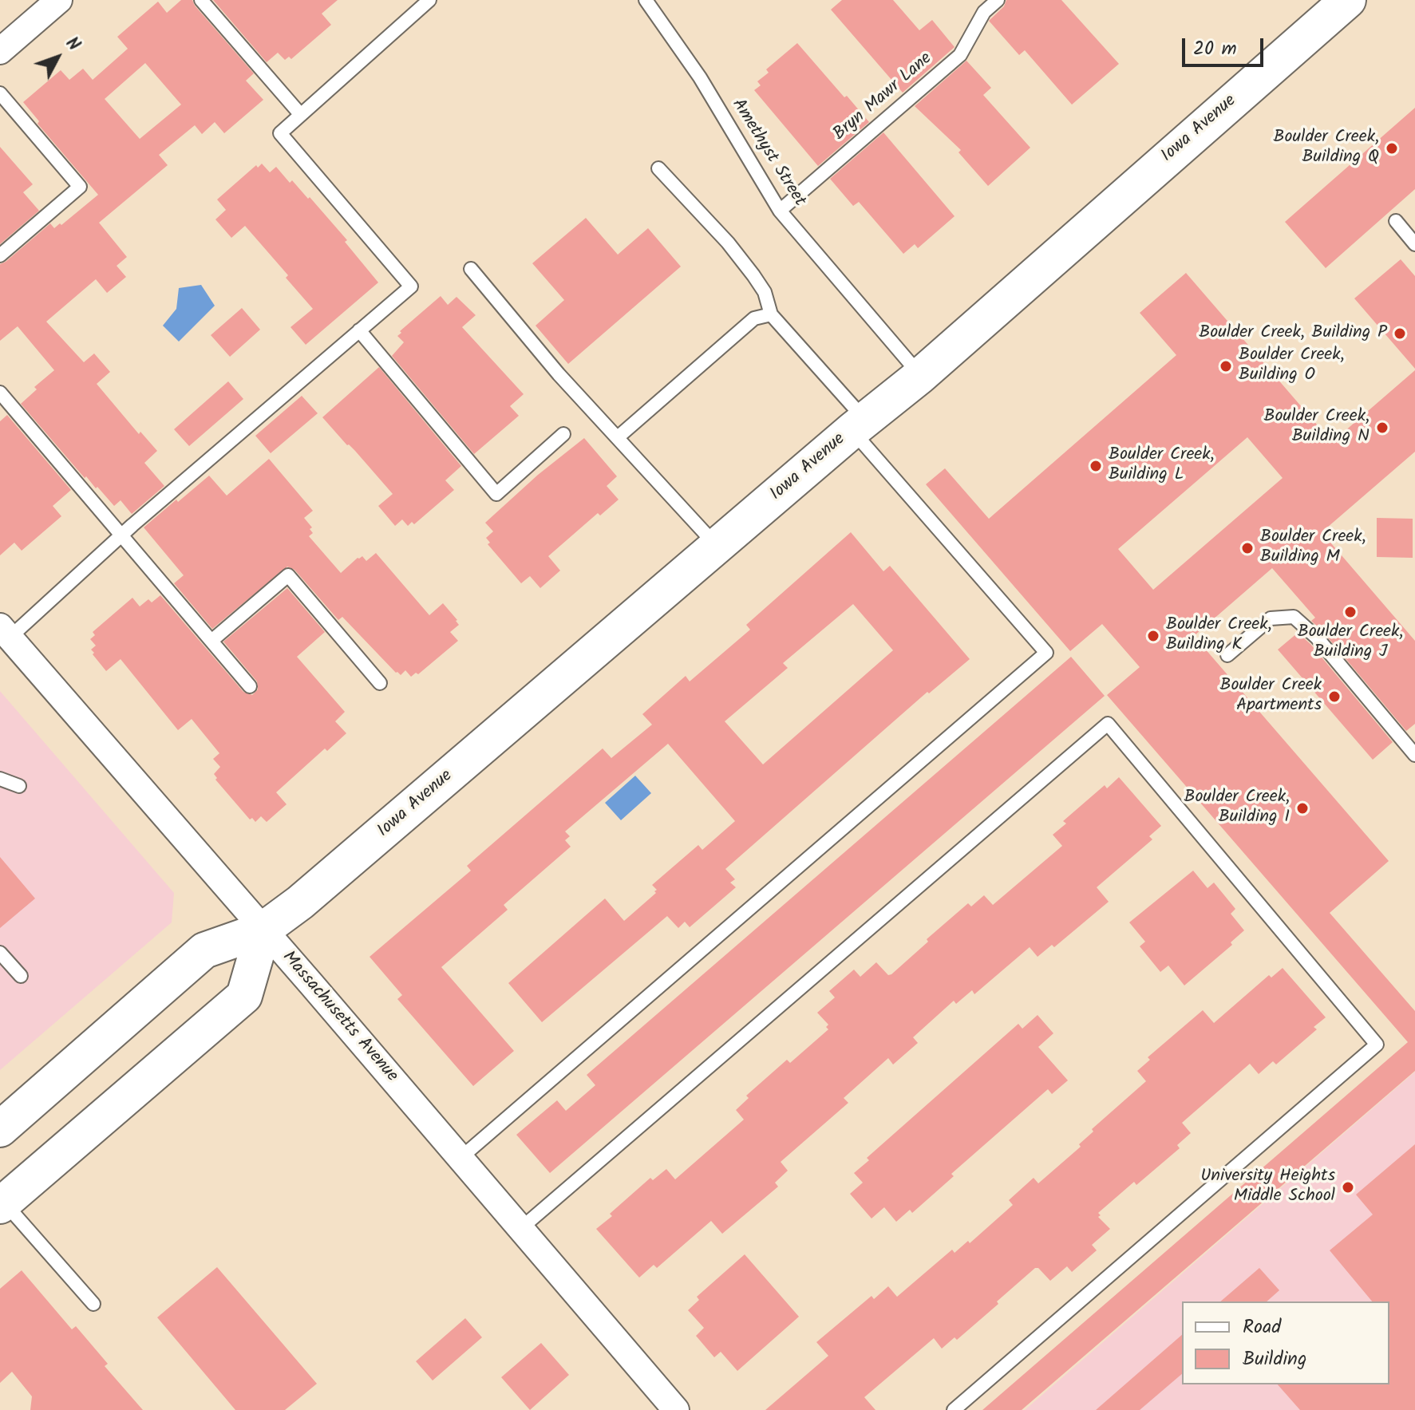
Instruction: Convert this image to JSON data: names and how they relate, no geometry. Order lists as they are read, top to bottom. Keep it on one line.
{"streets":{"main road":["Iowa Avenue"],"street":["Massachusetts Avenue"],"lane":["Bryn Mawr Lane","Amethyst Street"]},"crossings":[["Bryn Mawr Lane","Amethyst Street"],["Iowa Avenue","Amethyst Street"],["Iowa Avenue","Massachusetts Avenue"]],"places":["Boulder Creek, Building Q","Boulder Creek, Building P","Boulder Creek, Building O","Boulder Creek, Building N","Boulder Creek, Building L","Boulder Creek, Building M","Boulder Creek, Building J","Boulder Creek, Building K","Boulder Creek Apartments","Boulder Creek, Building I","University Heights Middle School"],"legend":["Road","Building"],"scale_bar":"20 m","north":"top right"}
